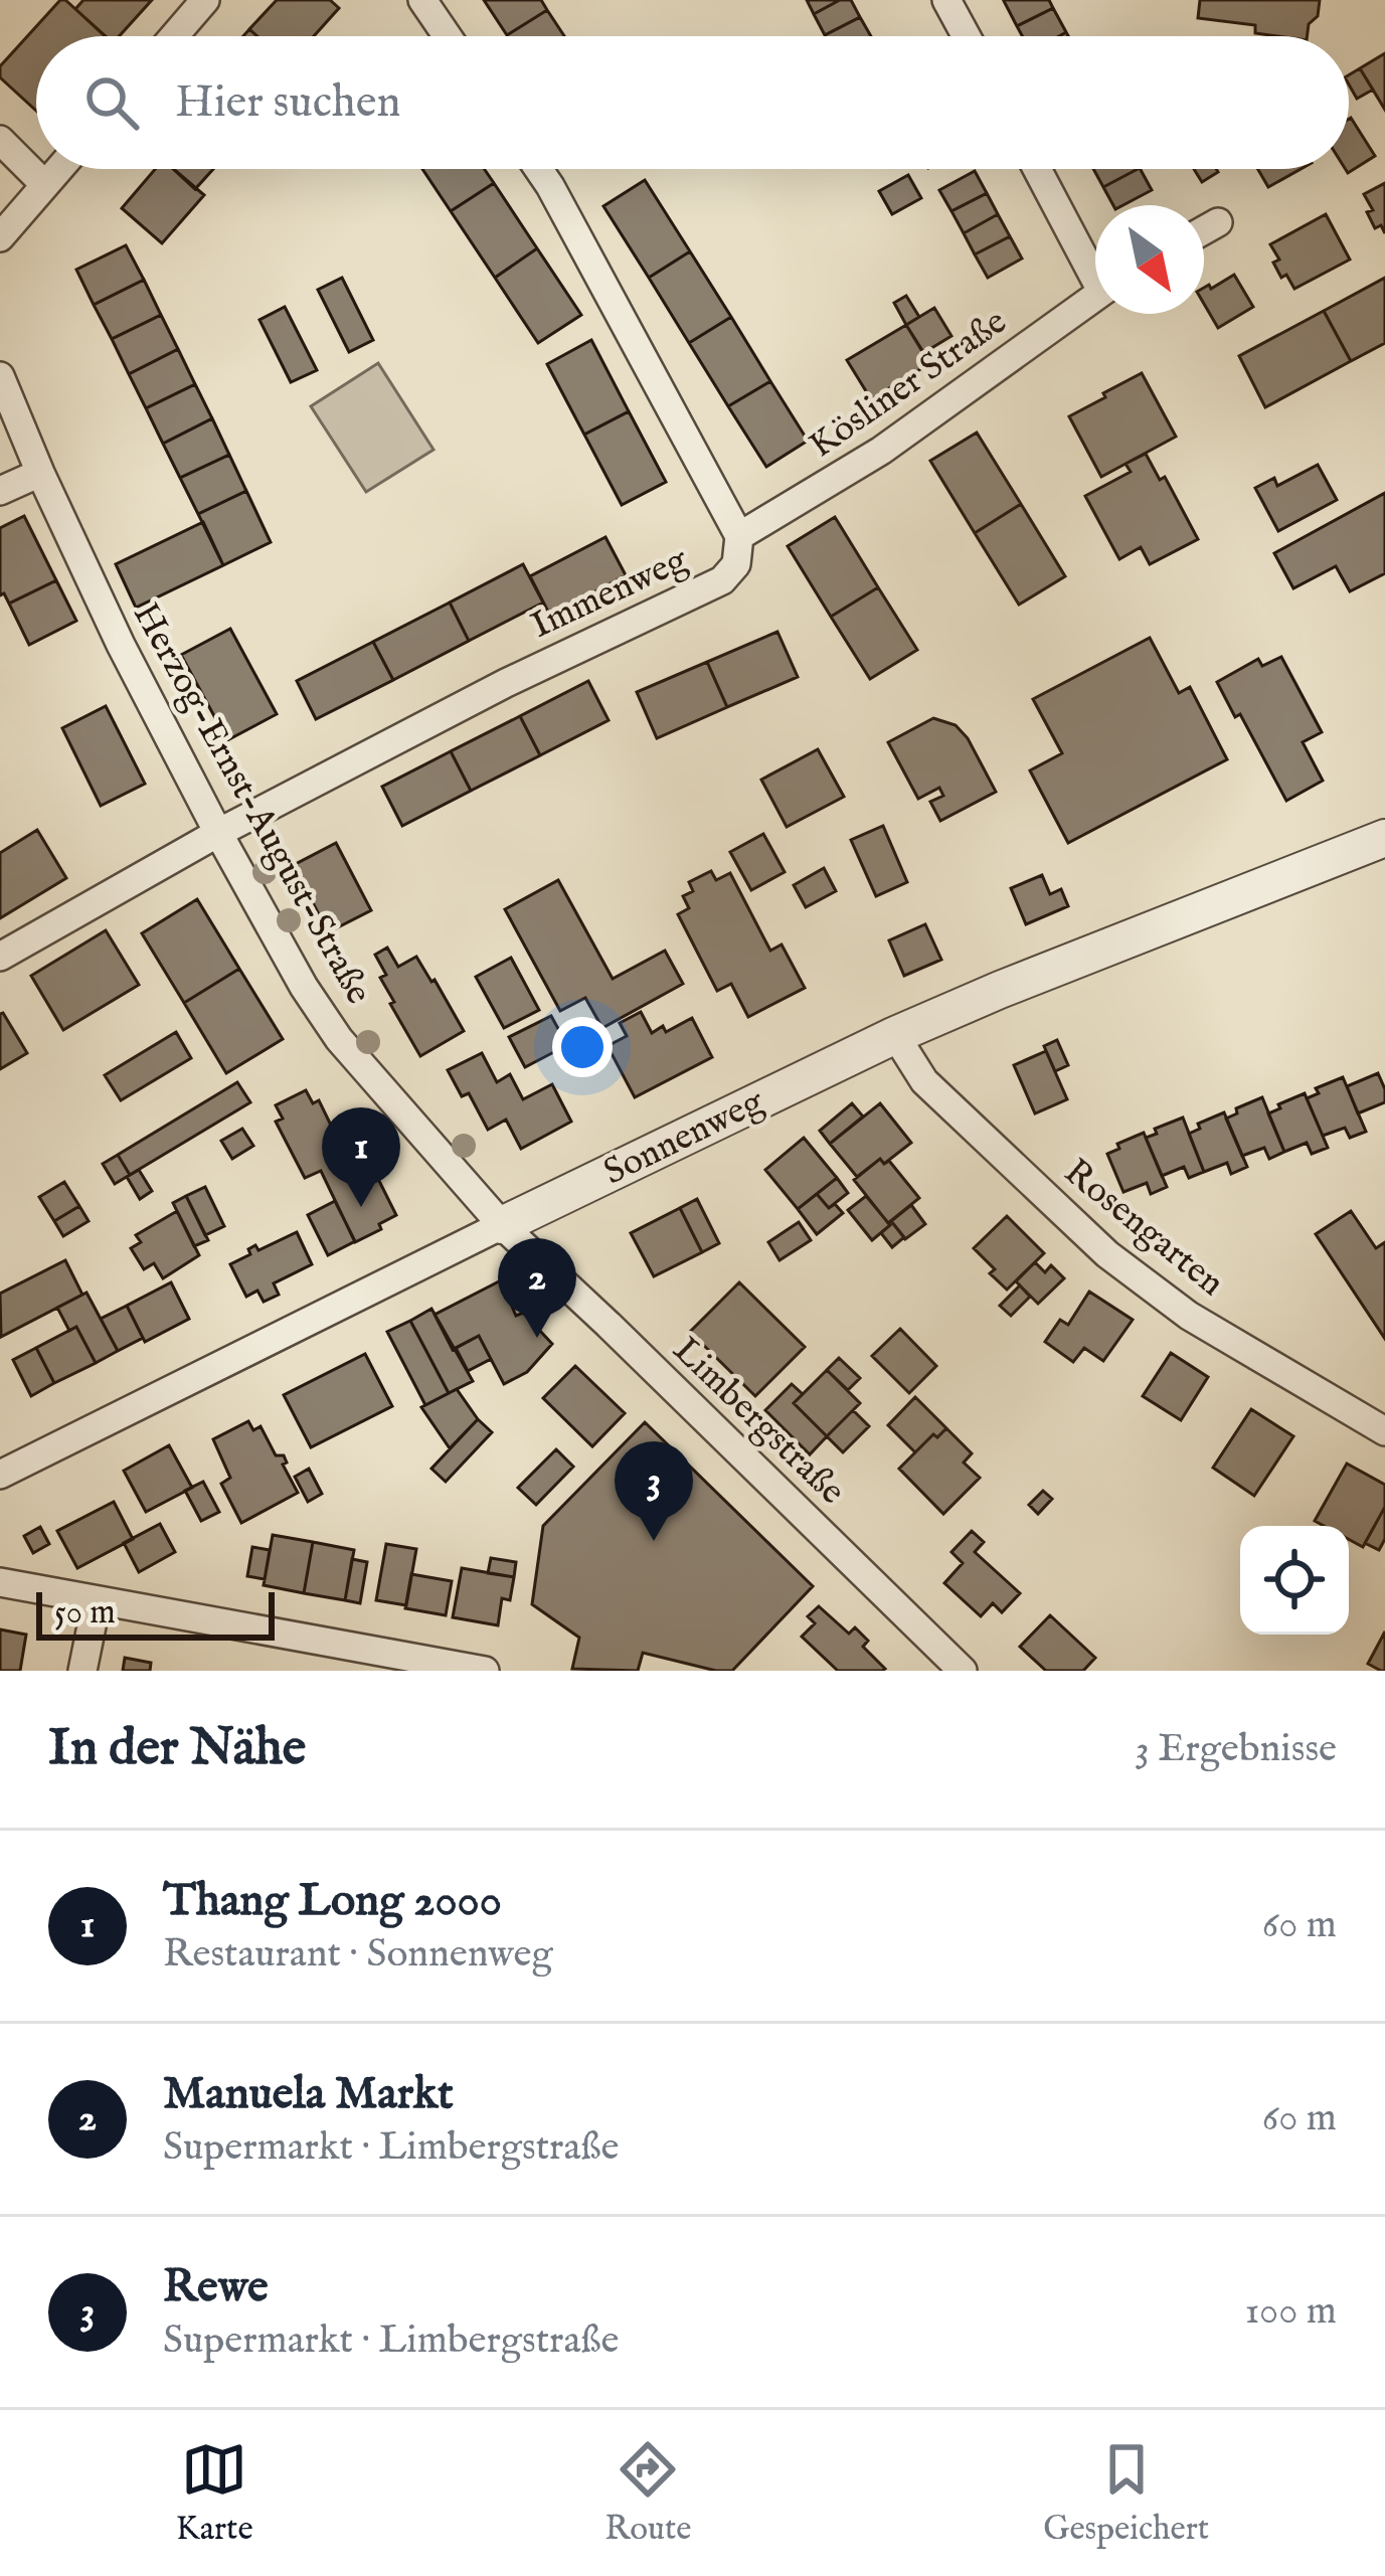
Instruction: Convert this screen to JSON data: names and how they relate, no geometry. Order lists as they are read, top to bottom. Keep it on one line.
{"streets":{"street":["Kösliner Straße","Immenweg","Herzog-Ernst-August-Straße","Sonnenweg","Rosengarten","Limbergstraße"]},"crossings":[["Kösliner Straße","Immenweg"],["Immenweg","Herzog-Ernst-August-Straße"],["Herzog-Ernst-August-Straße","Sonnenweg"],["Herzog-Ernst-August-Straße","Limbergstraße"],["Sonnenweg","Rosengarten"],["Sonnenweg","Limbergstraße"]],"scale_bar":"50 m","north":"bottom right","page":{"search":"Hier suchen","pins":["1","2","3"],"scale":"50 m","heading":["In der Nähe","3 Ergebnisse"],"list":[{"mark":"1","name":"Thang Long 2000","note":"Restaurant · Sonnenweg","value":"60 m"},{"mark":"2","name":"Manuela Markt","note":"Supermarkt · Limbergstraße","value":"60 m"},{"mark":"3","name":"Rewe","note":"Supermarkt · Limbergstraße","value":"100 m"}],"nav":["Karte","Route","Gespeichert"]}}
